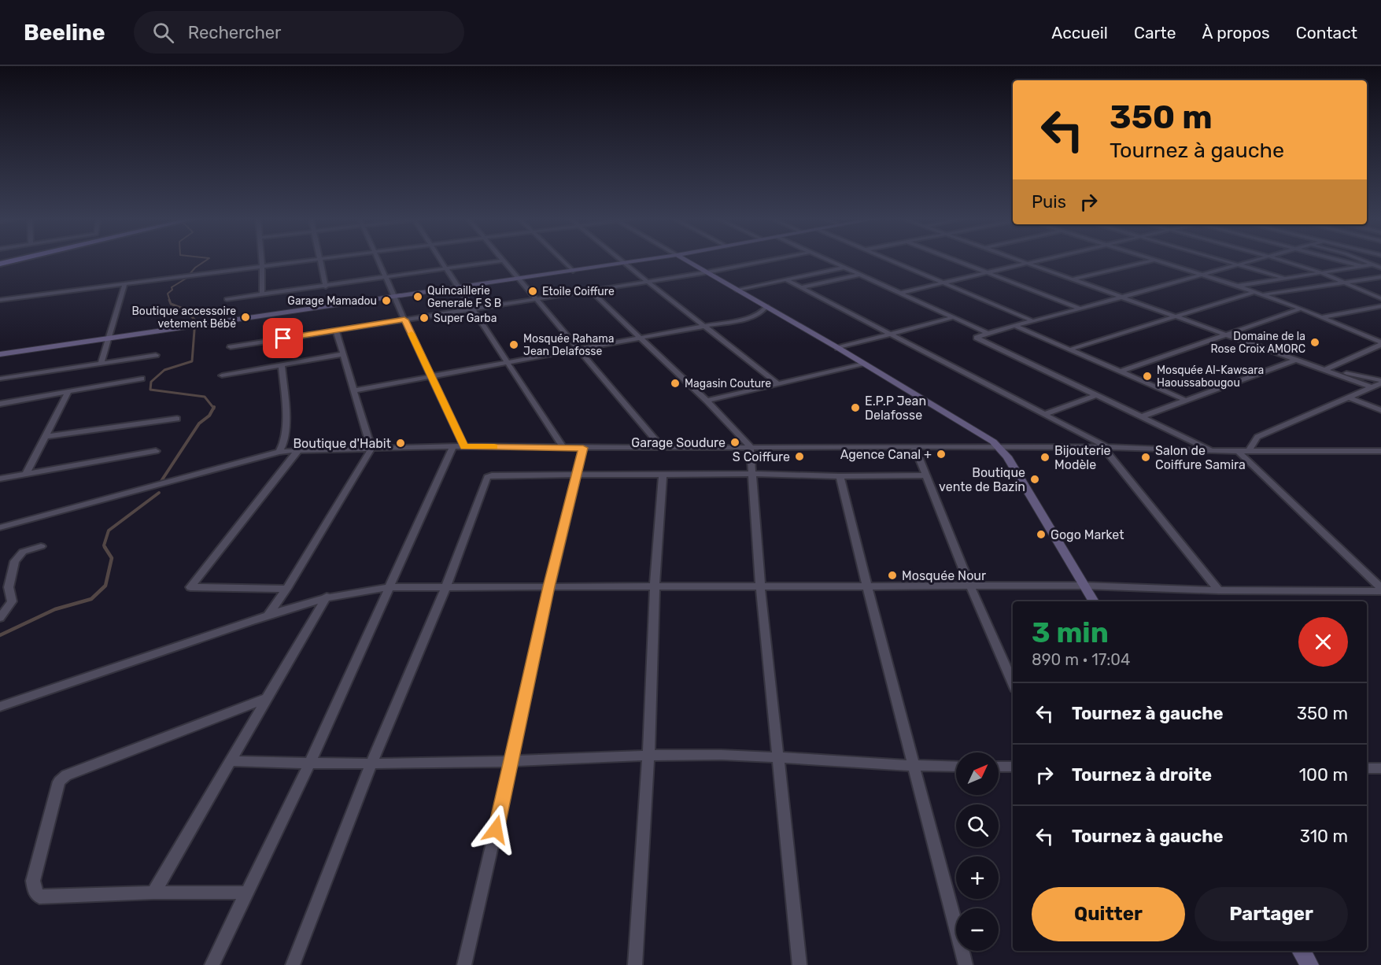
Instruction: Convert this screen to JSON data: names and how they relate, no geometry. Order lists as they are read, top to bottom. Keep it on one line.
{"places":["Etoile Coiffure","Quincaillerie Generale F S B","Garage Mamadou","Boutique accessoire vetement Bébé","Super Garba","Domaine de la Rose Croix AMORC","Mosquée Rahama Jean Delafosse","Mosquée Al-Kawsara Haoussabougou","Magasin Couture","E.P.P Jean Delafosse","Garage Soudure","Boutique d'Habit","Agence Canal +","S Coiffure","Bijouterie Modèle","Salon de Coiffure Samira","Boutique vente de Bazin","Gogo Market","Mosquée Nour"],"north":"top right","page":{"header":"Beeline","search":"Rechercher","nav":["Accueil","Carte","À propos","Contact"],"turn":["350 m","Tournez à gauche"],"then":"Puis","heading":["3 min","890 m · 17:04"],"list":[{"name":"Tournez à gauche","value":"350 m"},{"name":"Tournez à droite","value":"100 m"},{"name":"Tournez à gauche","value":"310 m"}],"map_buttons":["+","−"],"buttons":["Quitter","Partager"]}}
